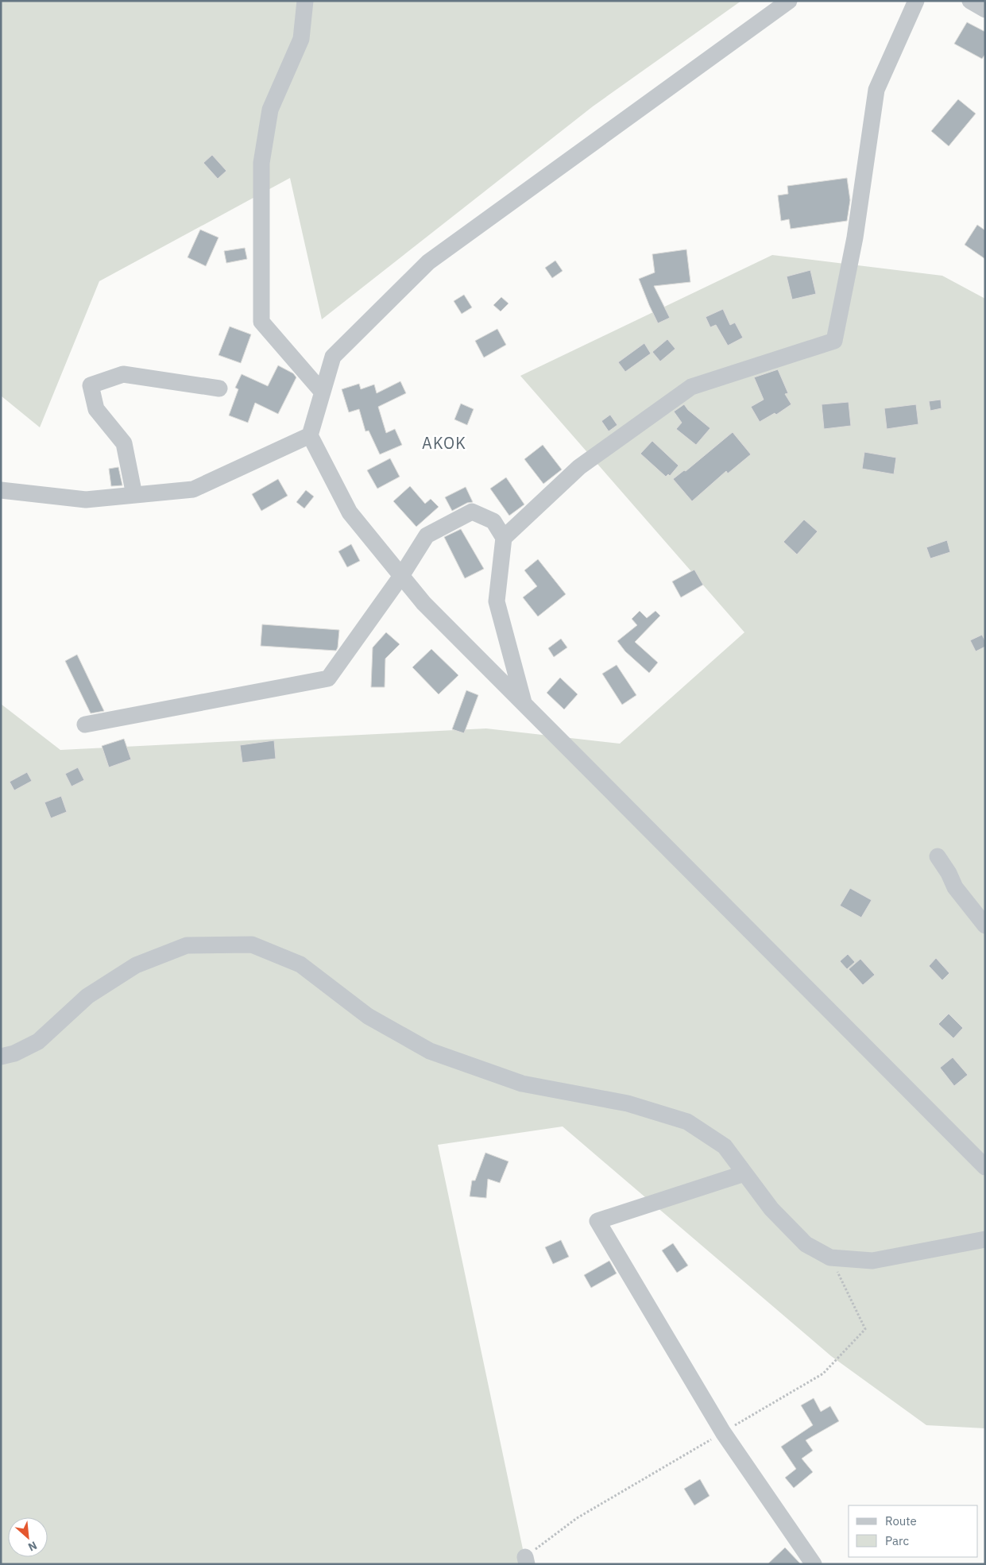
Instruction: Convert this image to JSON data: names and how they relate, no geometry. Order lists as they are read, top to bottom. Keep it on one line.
{"districts":["AKOK"],"legend":["Route","Parc"],"north":"bottom right"}
